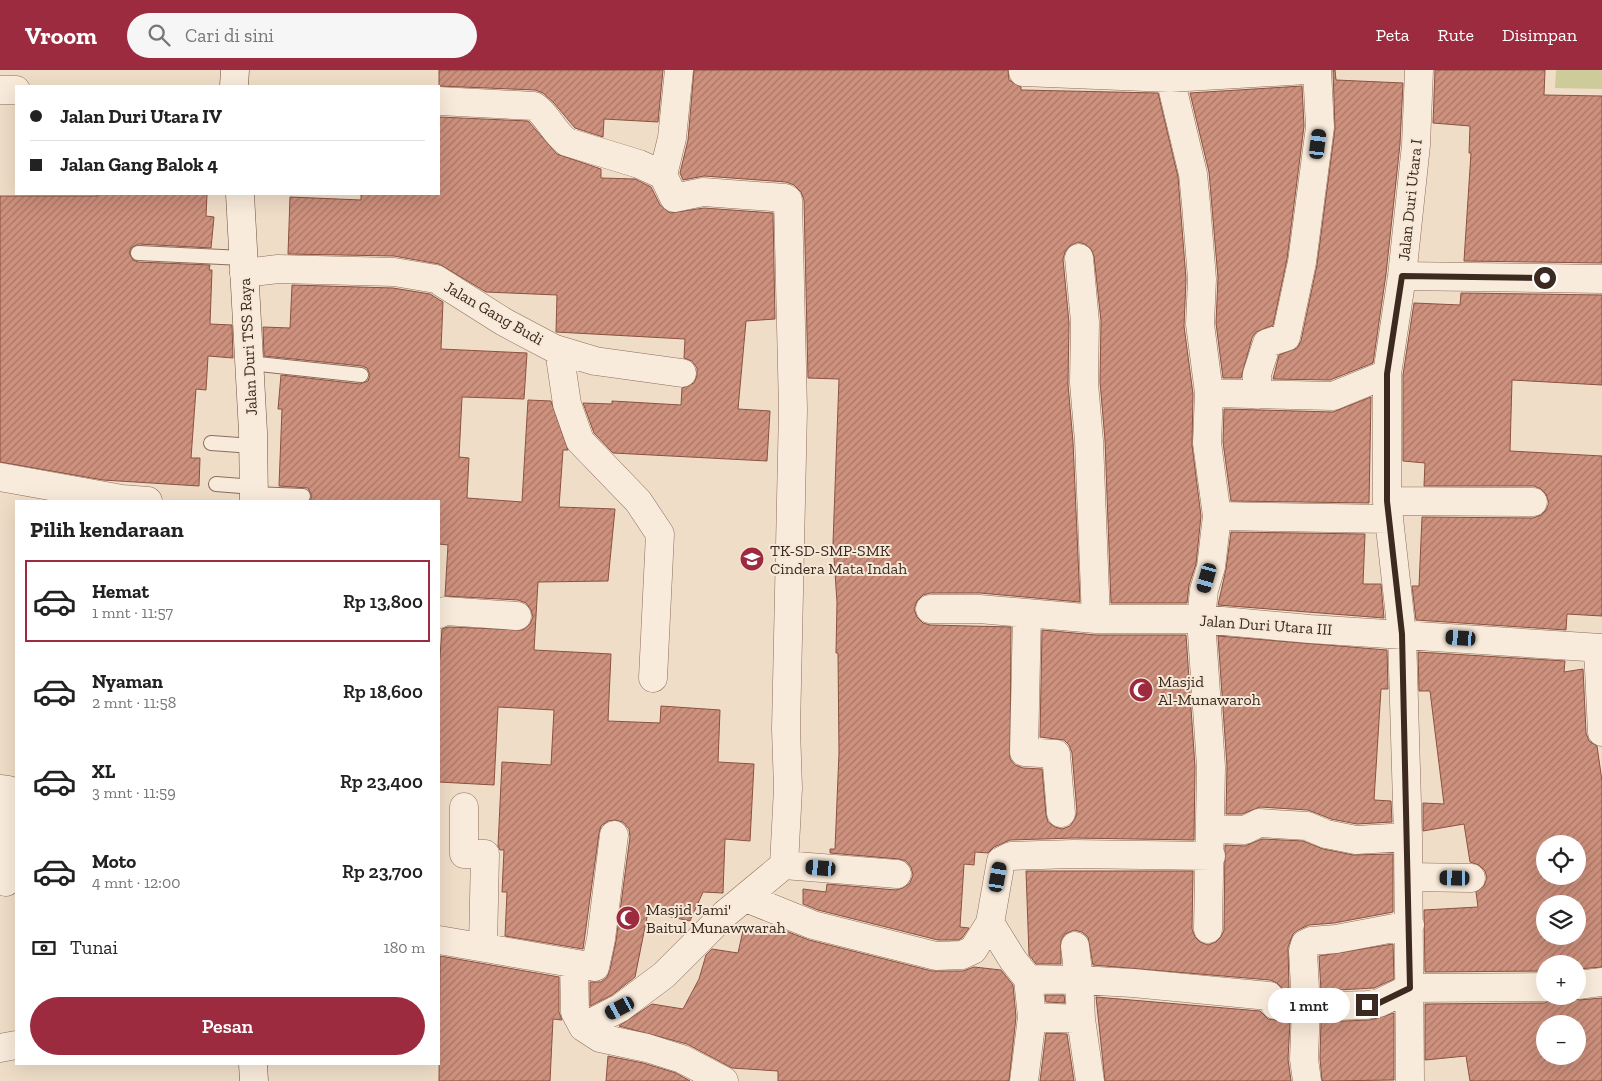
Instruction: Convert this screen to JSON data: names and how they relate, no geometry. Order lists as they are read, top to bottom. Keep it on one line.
{"streets":{"street":["Jalan Duri Utara I","Jalan Gang Budi","Jalan Duri TSS Raya","Jalan Duri Utara III"]},"crossings":[["Jalan Duri Utara I","Jalan Duri Utara III"],["Jalan Gang Budi","Jalan Duri TSS Raya"]],"places":{"school or university":["TK-SD-SMP-SMK Cindera Mata Indah"],"mosque":["Masjid Al-Munawaroh","Masjid Jami' Baitul Munawwarah"]},"page":{"header":"Vroom","search":"Cari di sini","nav":["Peta","Rute","Disimpan"],"banner":["Jalan Duri Utara IV","Jalan Gang Balok 4"],"heading":"Pilih kendaraan","list":[{"name":"Hemat","note":"1 mnt · 11:57","value":"Rp 13,800"},{"name":"Nyaman","note":"2 mnt · 11:58","value":"Rp 18,600"},{"name":"XL","note":"3 mnt · 11:59","value":"Rp 23,400"},{"name":"Moto","note":"4 mnt · 12:00","value":"Rp 23,700"}],"map_buttons":["+","−"],"pay":["Tunai","180 m"],"buttons":"Pesan","bubble":"1 mnt"}}
